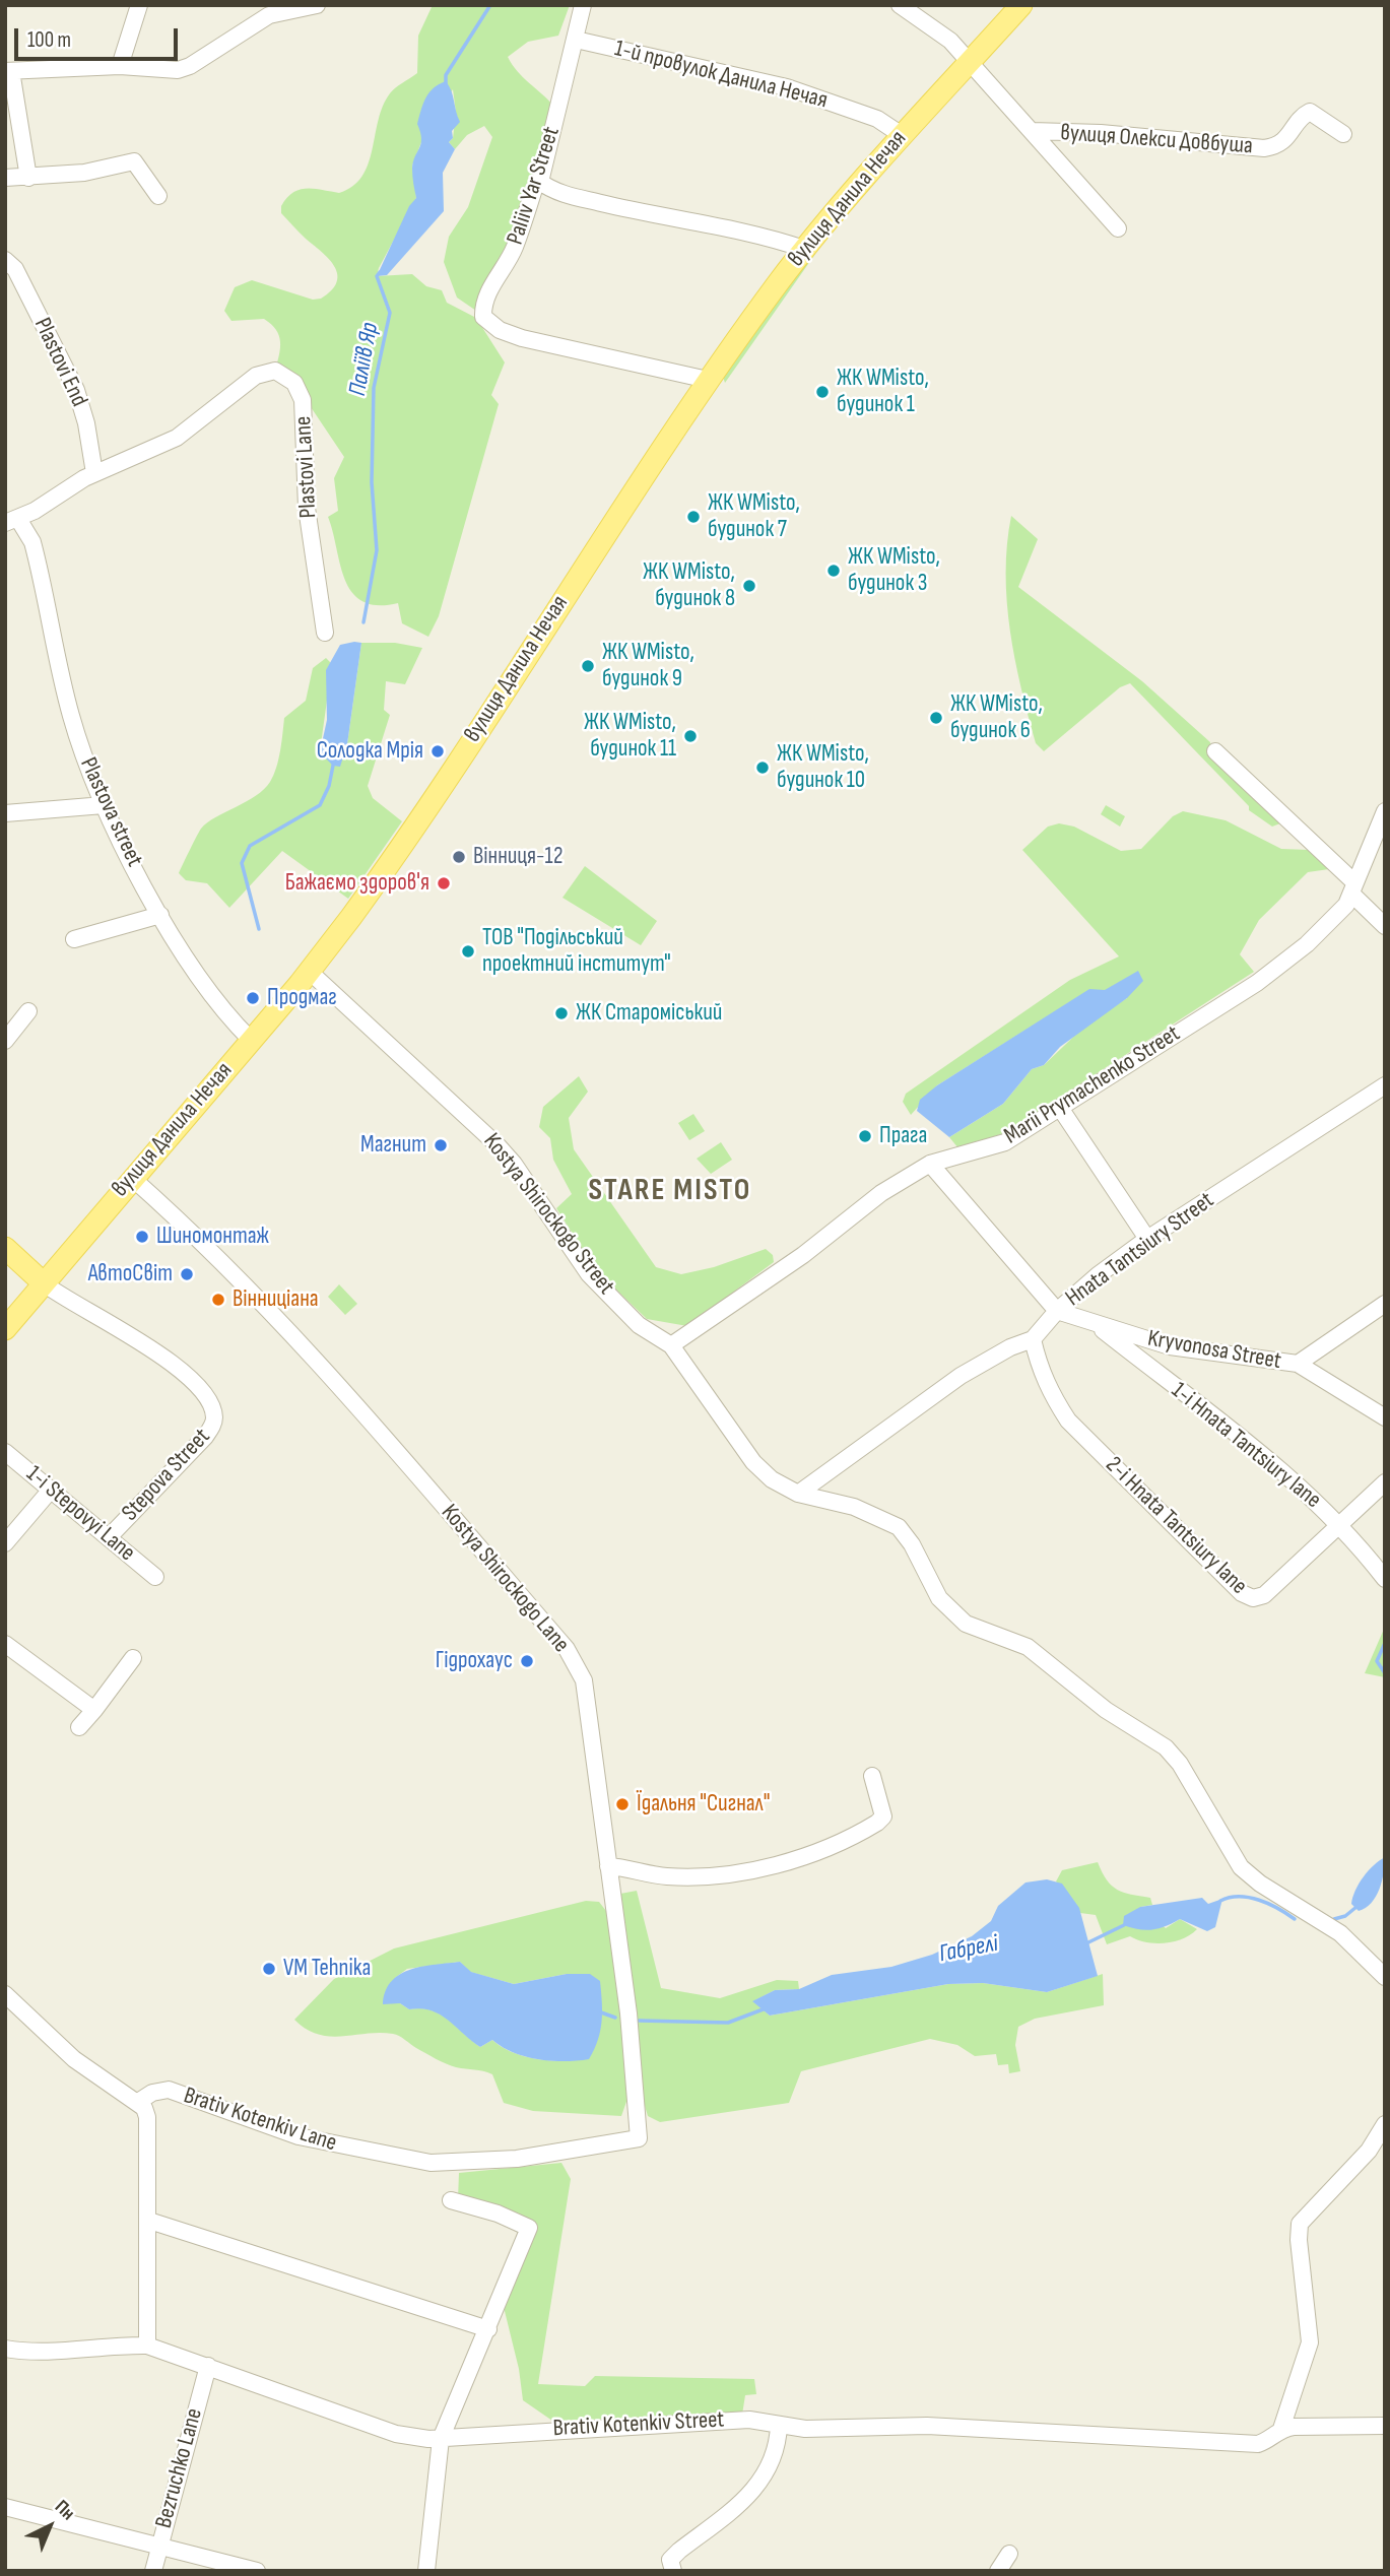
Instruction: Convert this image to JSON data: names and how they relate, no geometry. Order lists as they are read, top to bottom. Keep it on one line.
{"streets":{"main road":["вулиця Данила Нечая"],"street":["1-й провулок Данила Нечая","вулиця Олекси Довбуша","Paliiv Yar Street","Plastovi End","Plastovi Lane","Plastova street","Marii Prymachenko Street","Kostya Shirockogo Street","Hnata Tantsiury Street","Kryvonosa Street","1-i Hnata Tantsiury lane","Stepova Street","1-i Stepovyi Lane","2-i Hnata Tantsiury lane","Kostya Shirockogo Lane","Brativ Kotenkiv Lane","Brativ Kotenkiv Street","Bezruchko Lane"]},"crossings":[["1-й провулок Данила Нечая","Paliiv Yar Street"],["1-й провулок Данила Нечая","вулиця Данила Нечая"],["вулиця Олекси Довбуша","вулиця Данила Нечая"],["Paliiv Yar Street","вулиця Данила Нечая"],["вулиця Данила Нечая","Plastova street"],["вулиця Данила Нечая","Kostya Shirockogo Street"],["вулиця Данила Нечая","Stepova Street"],["вулиця Данила Нечая","Kostya Shirockogo Lane"],["Plastovi End","Plastovi Lane"],["Plastovi Lane","Plastova street"],["Marii Prymachenko Street","Kostya Shirockogo Street"],["Kostya Shirockogo Street","Hnata Tantsiury Street"],["Hnata Tantsiury Street","Kryvonosa Street"],["Hnata Tantsiury Street","2-i Hnata Tantsiury lane"],["Kryvonosa Street","1-i Hnata Tantsiury lane"],["1-i Hnata Tantsiury lane","2-i Hnata Tantsiury lane"],["Stepova Street","1-i Stepovyi Lane"],["Kostya Shirockogo Lane","Brativ Kotenkiv Lane"],["Brativ Kotenkiv Lane","Brativ Kotenkiv Street"],["Brativ Kotenkiv Street","Bezruchko Lane"]],"districts":["STARE MISTO"],"water":["Паліїв Яр","Габрелі"],"places":["ЖК WMisto, будинок 1","ЖК WMisto, будинок 7","ЖК WMisto, будинок 3","ЖК WMisto, будинок 8","ЖК WMisto, будинок 9","ЖК WMisto, будинок 6","ЖК WMisto, будинок 11","Солодка Мрія","ЖК WMisto, будинок 10","Вінниця-12","Бажаємо здоров'я","ТОВ \"Подільський проектний інститут\"","Продмаг","ЖК Староміський","Прага","Магнит","Шиномонтаж","АвтоСвіт","Вінниціана","Гідрохаус","Їдальня \"Сигнал\"","VM Tehnika"],"scale_bar":"100 m","north":"top right"}
